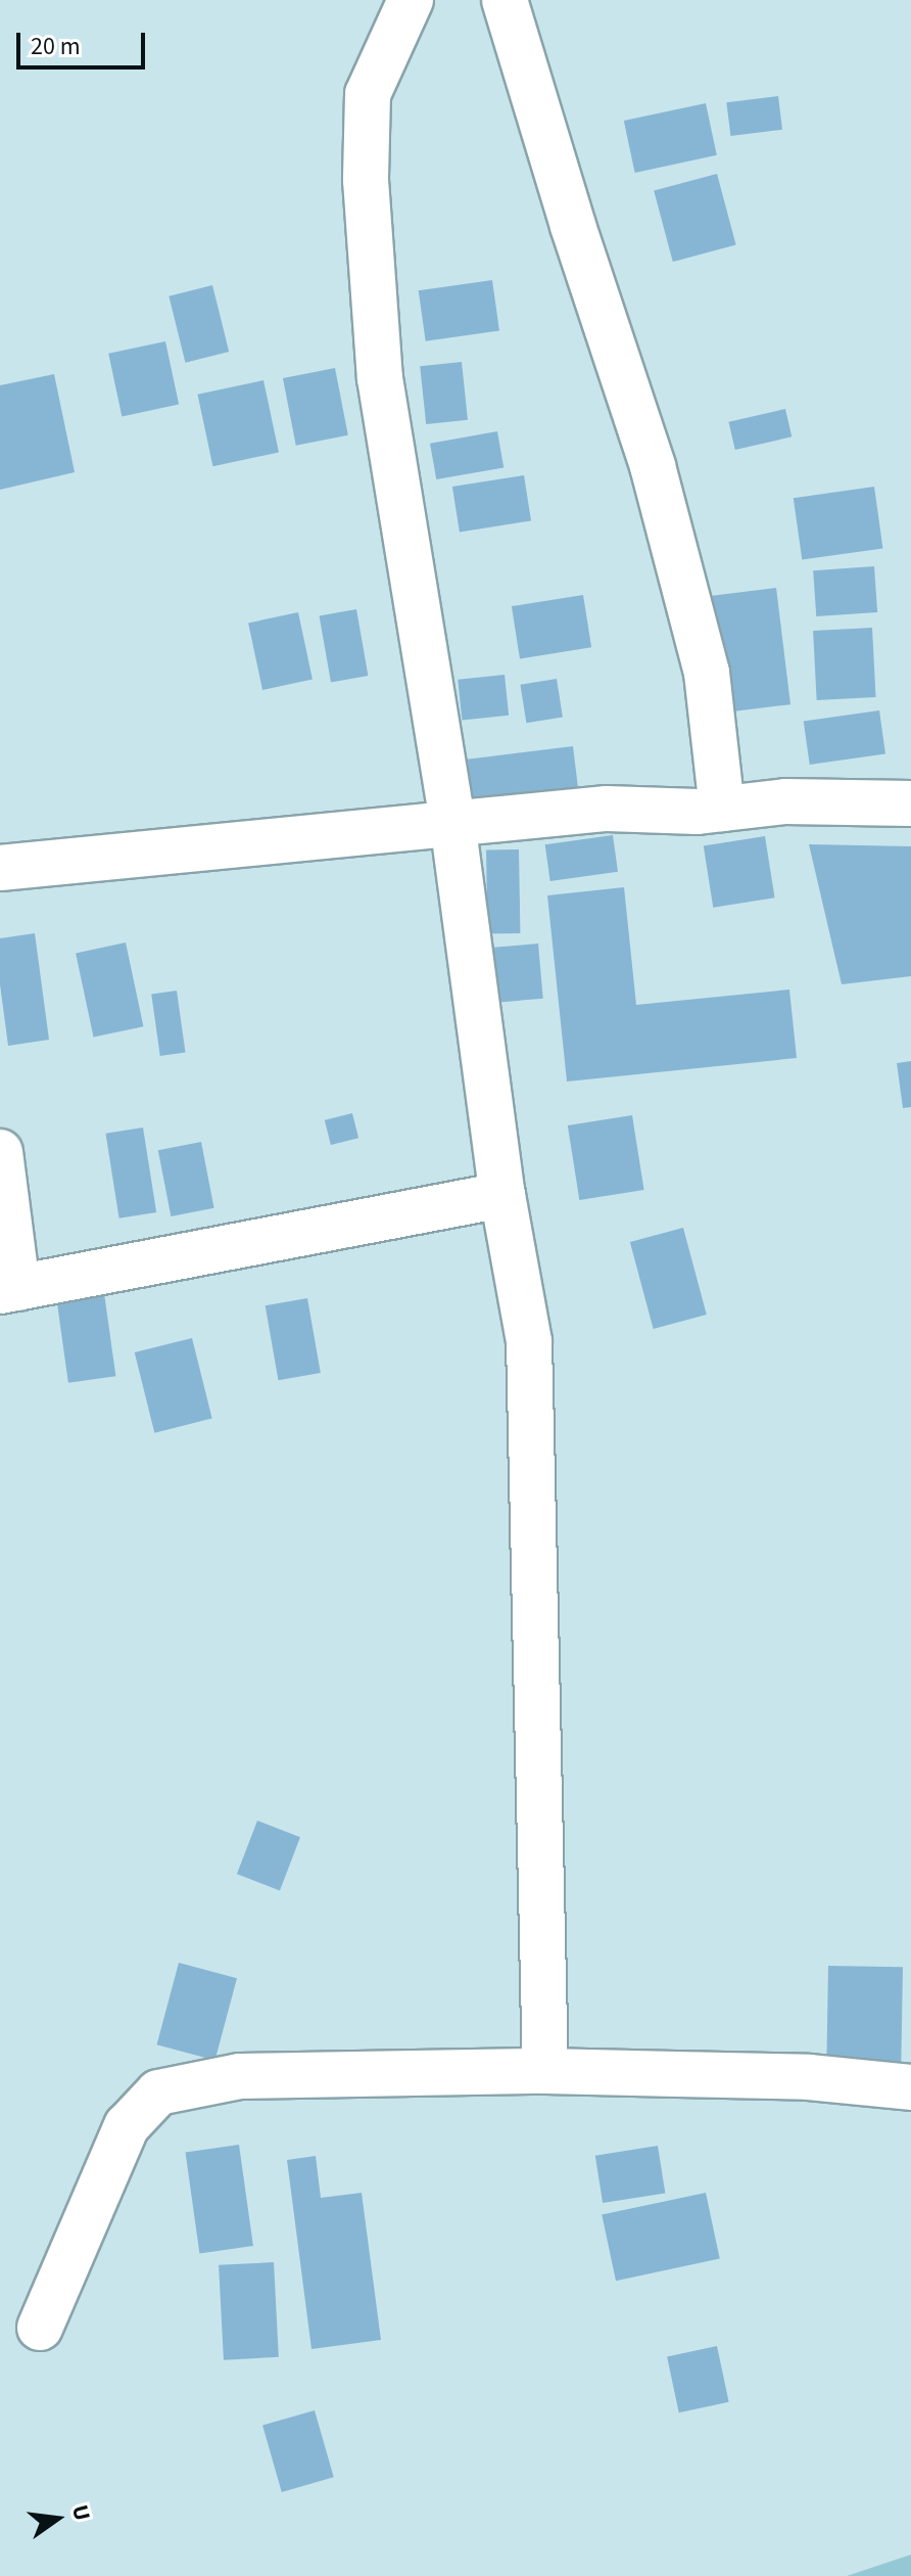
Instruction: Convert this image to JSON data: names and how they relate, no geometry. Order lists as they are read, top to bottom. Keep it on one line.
{"scale_bar":"20 m","north":"right"}
